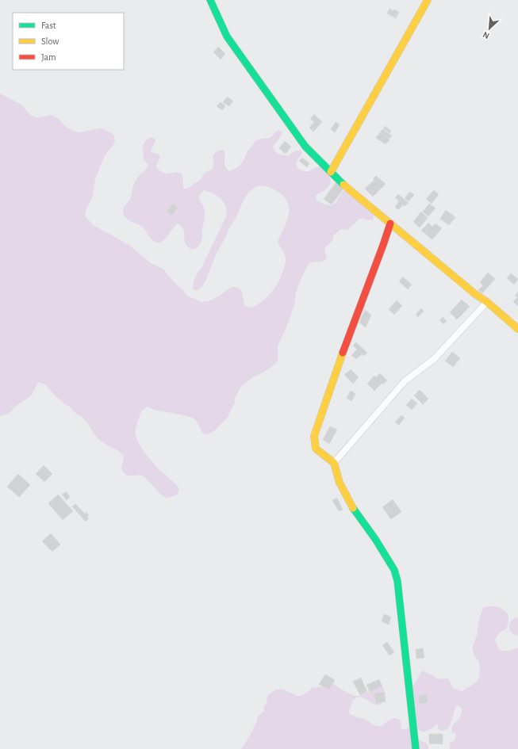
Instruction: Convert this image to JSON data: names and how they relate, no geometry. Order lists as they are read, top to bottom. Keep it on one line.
{"legend":["Fast","Slow","Jam"],"north":"bottom left"}
